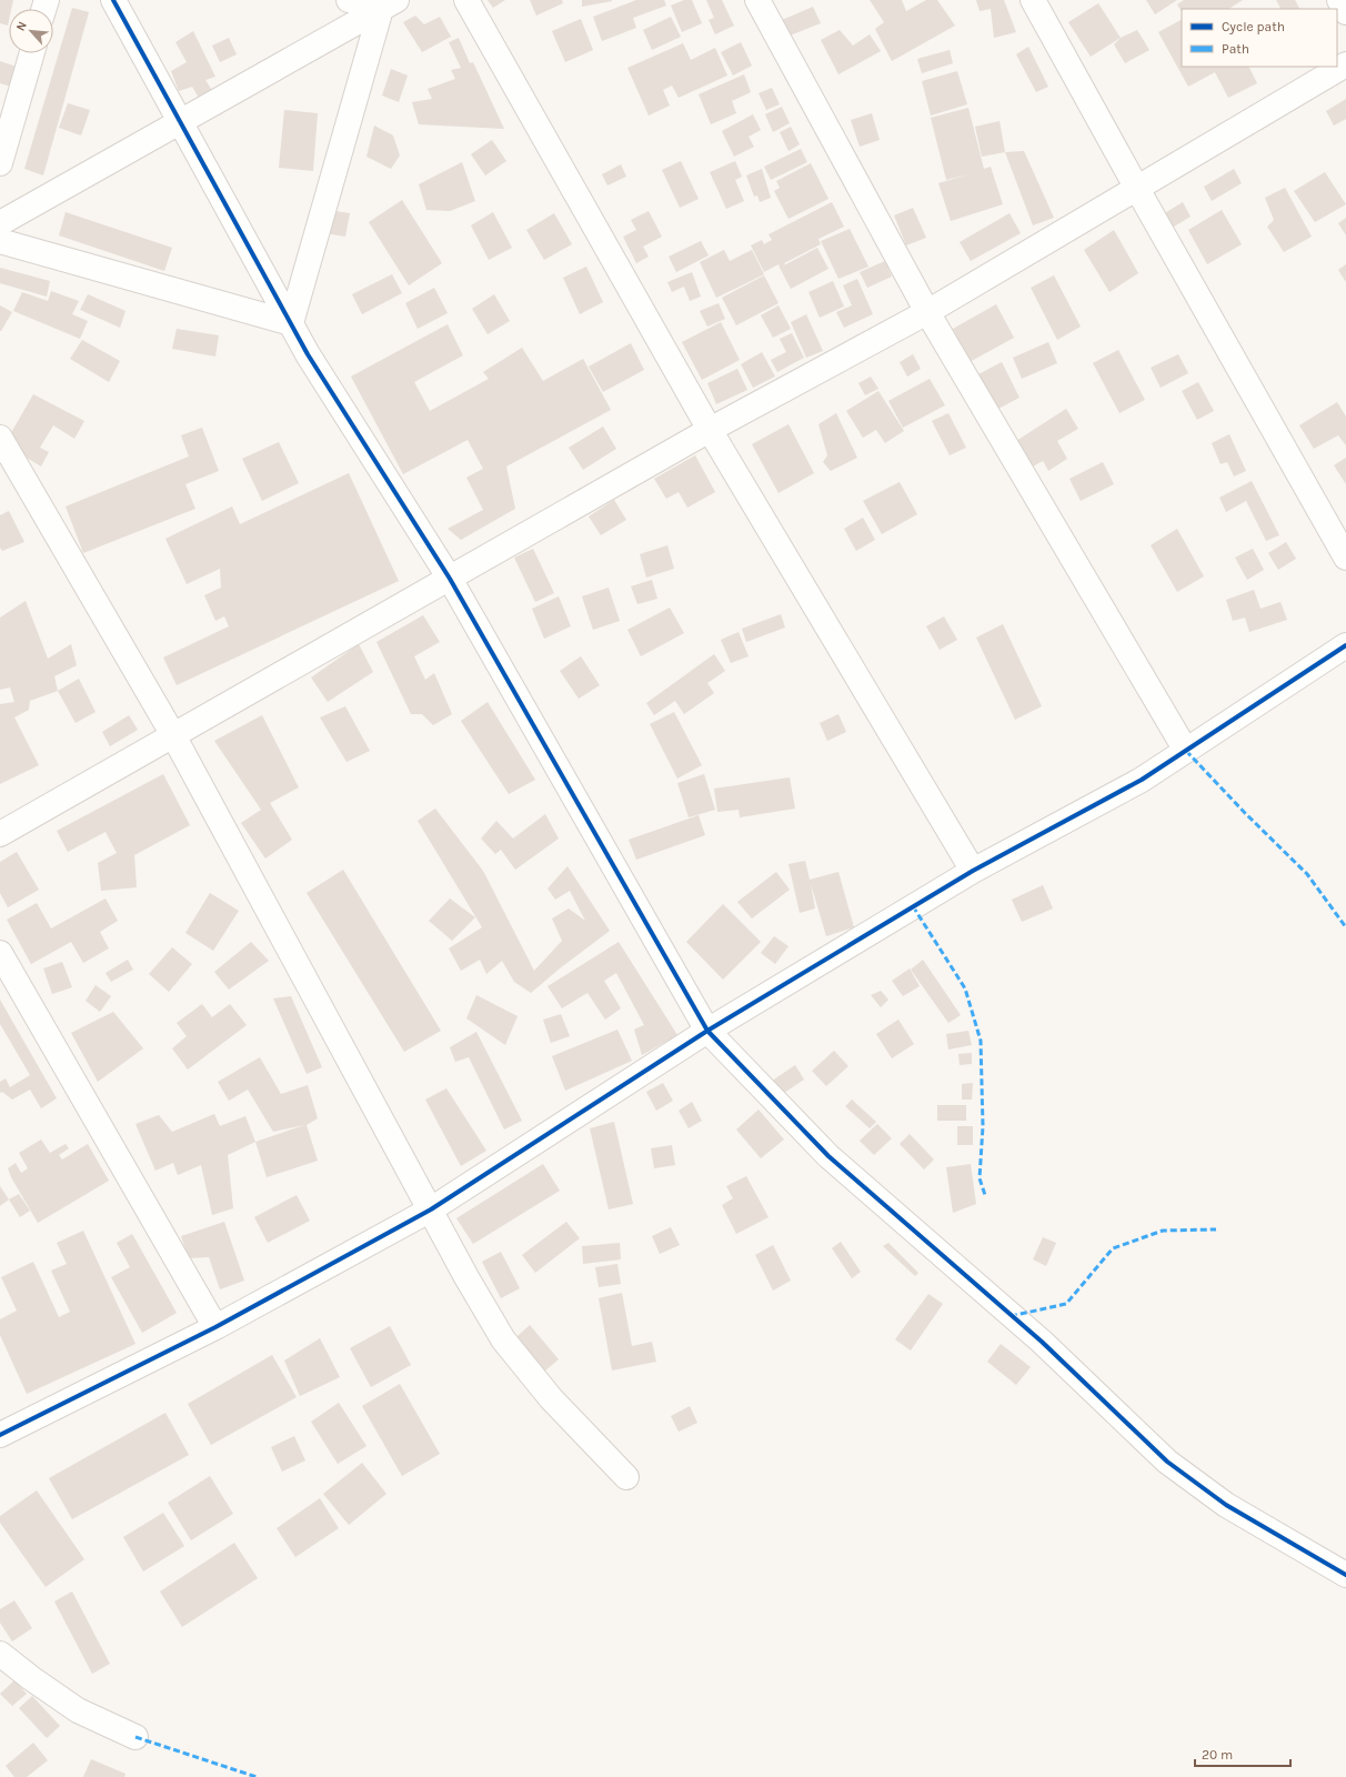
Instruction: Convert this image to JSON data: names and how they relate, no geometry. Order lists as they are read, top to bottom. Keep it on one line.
{"legend":["Cycle path","Path"],"scale_bar":"20 m","north":"top left"}
